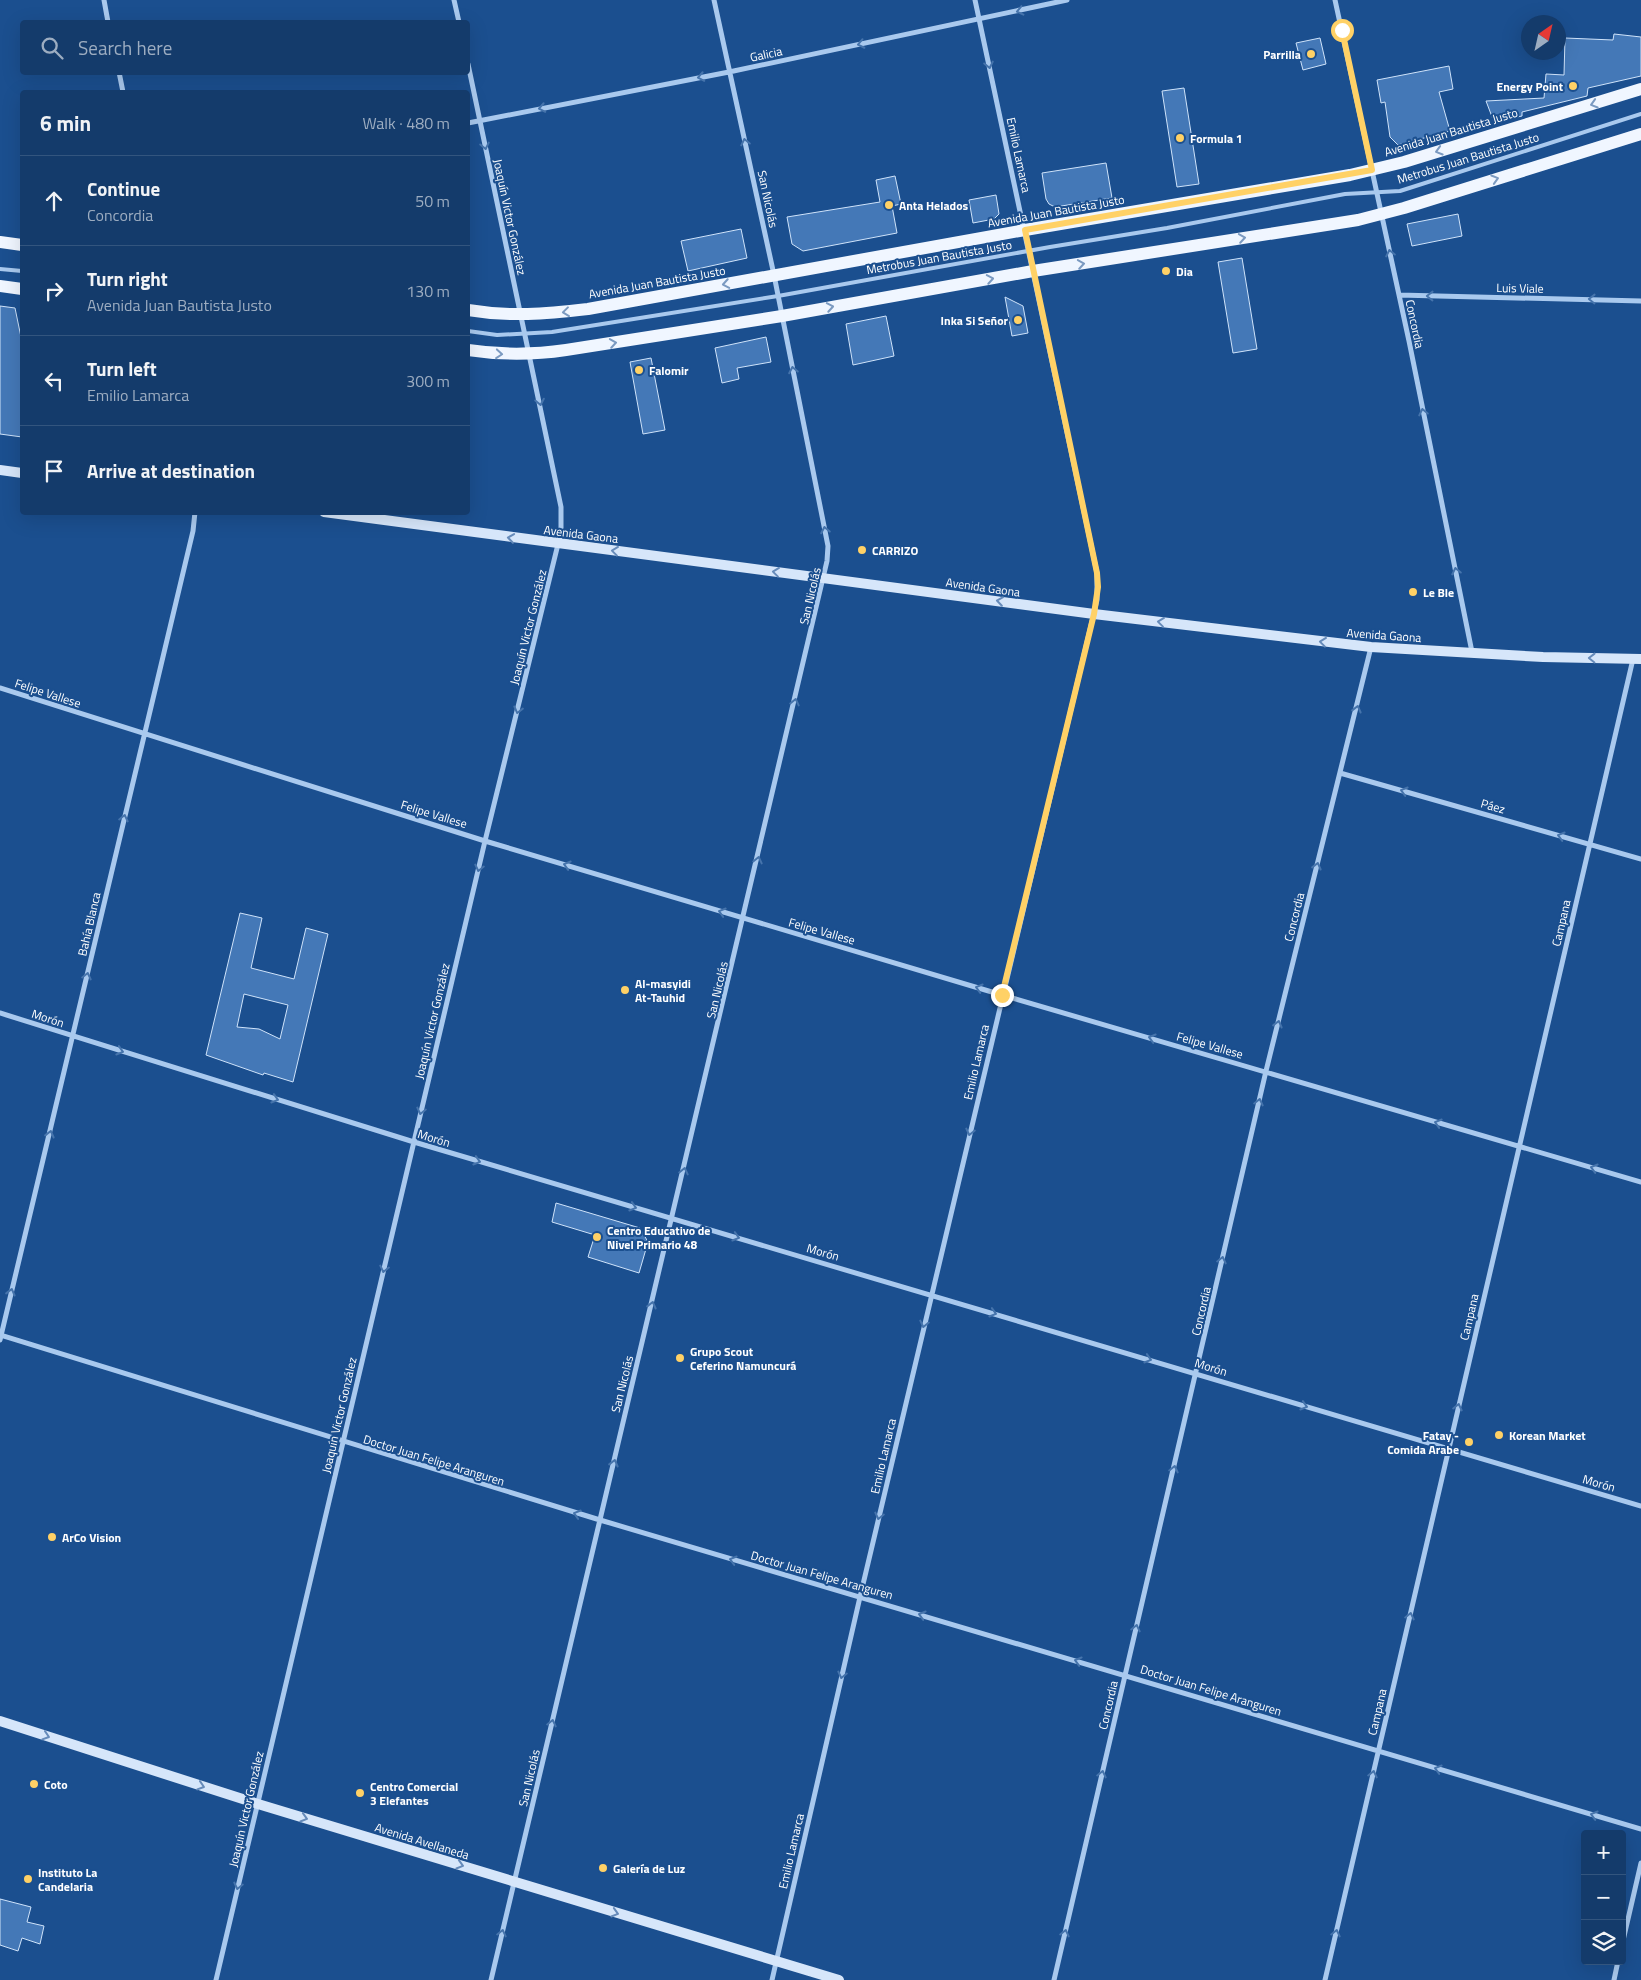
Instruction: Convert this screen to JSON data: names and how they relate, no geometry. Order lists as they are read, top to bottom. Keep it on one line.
{"streets":{"main road":["Avenida Juan Bautista Justo","Avenida Gaona","Avenida Avellaneda"],"street":["Galicia","Emilio Lamarca","San Nicolás","Joaquín Victor González","Luis Viale","Concordia","Felipe Vallese","Páez","Campana","Bahía Blanca","Morón","Doctor Juan Felipe Aranguren"],"lane":["Metrobus Juan Bautista Justo"]},"crossings":[["Galicia","Emilio Lamarca"],["Galicia","San Nicolás"],["Galicia","Joaquín Victor González"],["Avenida Juan Bautista Justo","Emilio Lamarca"],["Avenida Juan Bautista Justo","San Nicolás"],["Avenida Juan Bautista Justo","Joaquín Victor González"],["Avenida Juan Bautista Justo","Concordia"],["Emilio Lamarca","Metrobus Juan Bautista Justo"],["Emilio Lamarca","Avenida Gaona"],["Emilio Lamarca","Felipe Vallese"],["Emilio Lamarca","Morón"],["Emilio Lamarca","Doctor Juan Felipe Aranguren"],["Emilio Lamarca","Avenida Avellaneda"],["Metrobus Juan Bautista Justo","San Nicolás"],["Metrobus Juan Bautista Justo","Joaquín Victor González"],["Metrobus Juan Bautista Justo","Concordia"],["San Nicolás","Avenida Gaona"],["San Nicolás","Felipe Vallese"],["San Nicolás","Morón"],["San Nicolás","Doctor Juan Felipe Aranguren"],["San Nicolás","Avenida Avellaneda"],["Joaquín Victor González","Avenida Gaona"],["Joaquín Victor González","Felipe Vallese"],["Joaquín Victor González","Morón"],["Joaquín Victor González","Doctor Juan Felipe Aranguren"],["Joaquín Victor González","Avenida Avellaneda"],["Luis Viale","Concordia"],["Concordia","Avenida Gaona"],["Concordia","Felipe Vallese"],["Concordia","Páez"],["Concordia","Morón"],["Concordia","Doctor Juan Felipe Aranguren"],["Avenida Gaona","Campana"],["Felipe Vallese","Campana"],["Felipe Vallese","Bahía Blanca"],["Páez","Campana"],["Campana","Morón"],["Campana","Doctor Juan Felipe Aranguren"],["Bahía Blanca","Morón"],["Bahía Blanca","Doctor Juan Felipe Aranguren"]],"one_way":["Galicia","Emilio Lamarca","San Nicolás","Joaquín Victor González","Luis Viale","Concordia","Avenida Gaona","Felipe Vallese","Páez","Campana","Bahía Blanca","Morón","Doctor Juan Felipe Aranguren","Avenida Avellaneda"],"places":["Parrilla","Energy Point","Formula 1","Anta Helados","Dia","Inka Si Señor","Falomir","CARRIZO","Le Ble","Al-masyidi At-Tauhid","Centro Educativo de Nivel Primario 48","Grupo Scout Ceferino Namuncurá","Korean Market","Fatay - Comida Arabe","ArCo Vision","Coto","Centro Comercial 3 Elefantes","Galería de Luz","Instituto La Candelaria"],"north":"top right","page":{"search":"Search here","heading":["6 min","Walk · 480 m"],"list":[["Continue","Concordia","50 m"],["Turn right","Avenida Juan Bautista Justo","130 m"],["Turn left","Emilio Lamarca","300 m"],"Arrive at destination"],"map_buttons":["+","−"]}}
